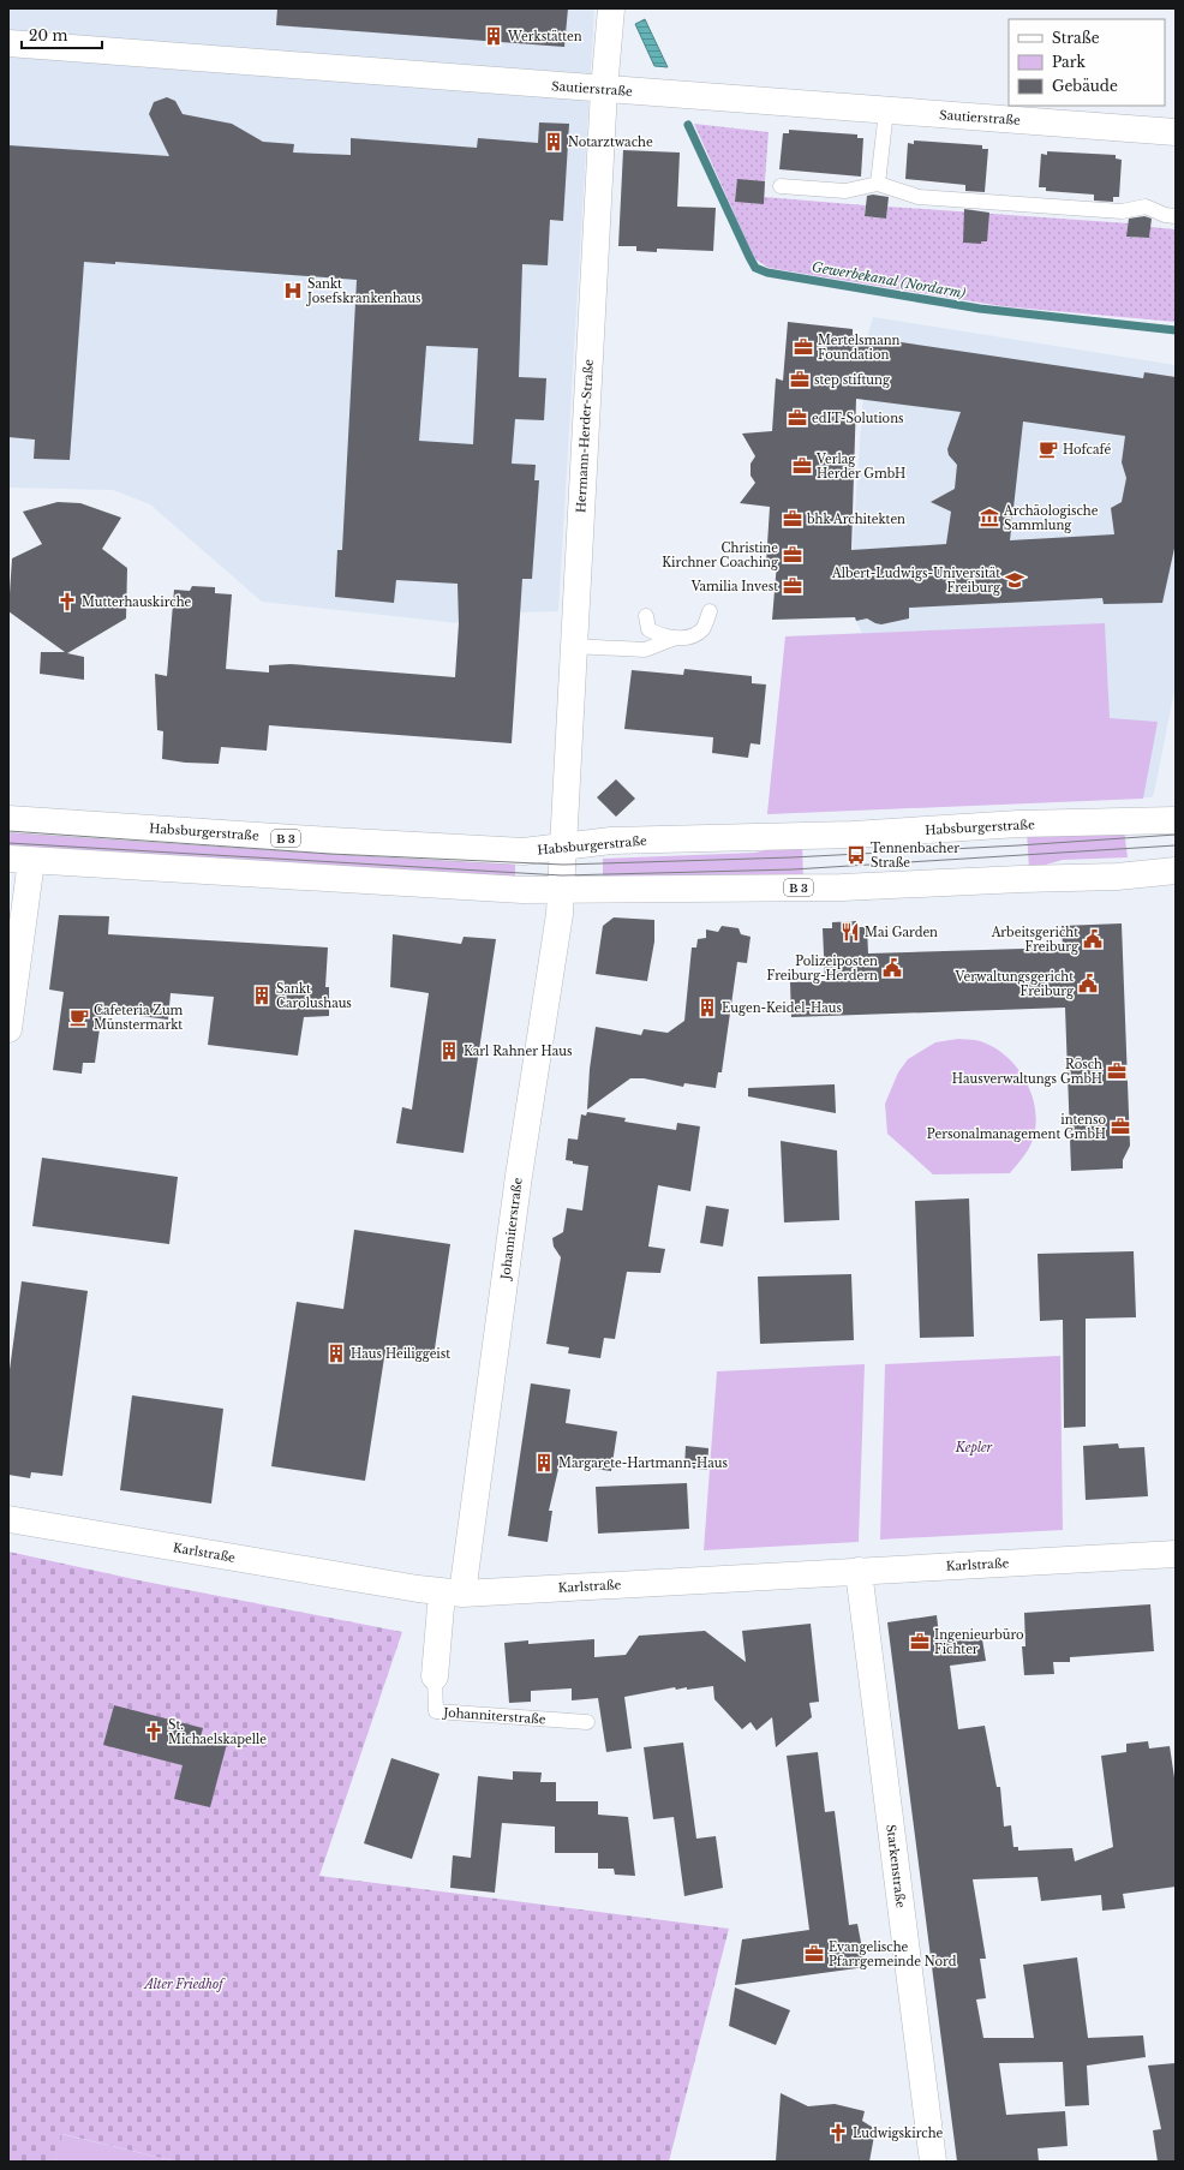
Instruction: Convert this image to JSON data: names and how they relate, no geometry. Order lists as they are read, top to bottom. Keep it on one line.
{"streets":{"street":["Sautierstraße","Hermann-Herder-Straße","Habsburgerstraße","B 3","Johanniterstraße","Karlstraße","Starkenstraße"]},"crossings":[["Sautierstraße","Hermann-Herder-Straße"],["Hermann-Herder-Straße","Habsburgerstraße"],["Hermann-Herder-Straße","Johanniterstraße"],["Habsburgerstraße","Johanniterstraße"],["Johanniterstraße","Karlstraße"],["Karlstraße","Starkenstraße"]],"water":["Gewerbekanal (Nordarm)"],"parks":["Kepler","Alter Friedhof"],"places":{"building":["Werkstätten","Notarztwache","Sankt Carolushaus","Eugen-Keidel-Haus","Karl Rahner Haus","Haus Heiliggeist","Margarete-Hartmann-Haus"],"hospital":["Sankt Josefskrankenhaus"],"office":["Mertelsmann Foundation","step stiftung","edIT-Solutions","Verlag Herder GmbH","bhk Architekten","Christine Kirchner Coaching","Vamilia Invest","Rösch Hausverwaltungs GmbH","intenso Personalmanagement GmbH","Ingenieurbüro Fichter","Evangelische Pfarrgemeinde Nord"],"cafe":["Hofcafé","Cafeteria Zum Münstermarkt"],"museum":["Archäologische Sammlung"],"school or university":["Albert-Ludwigs-Universität Freiburg"],"church":["Mutterhauskirche","St. Michaelskapelle","Ludwigskirche"],"bus stop":["Tennenbacher Straße"],"restaurant":["Mai Garden"],"public building":["Arbeitsgericht Freiburg","Polizeiposten Freiburg-Herdern","Verwaltungsgericht Freiburg"]},"legend":["Straße","Park","Gebäude"],"scale_bar":"20 m"}
